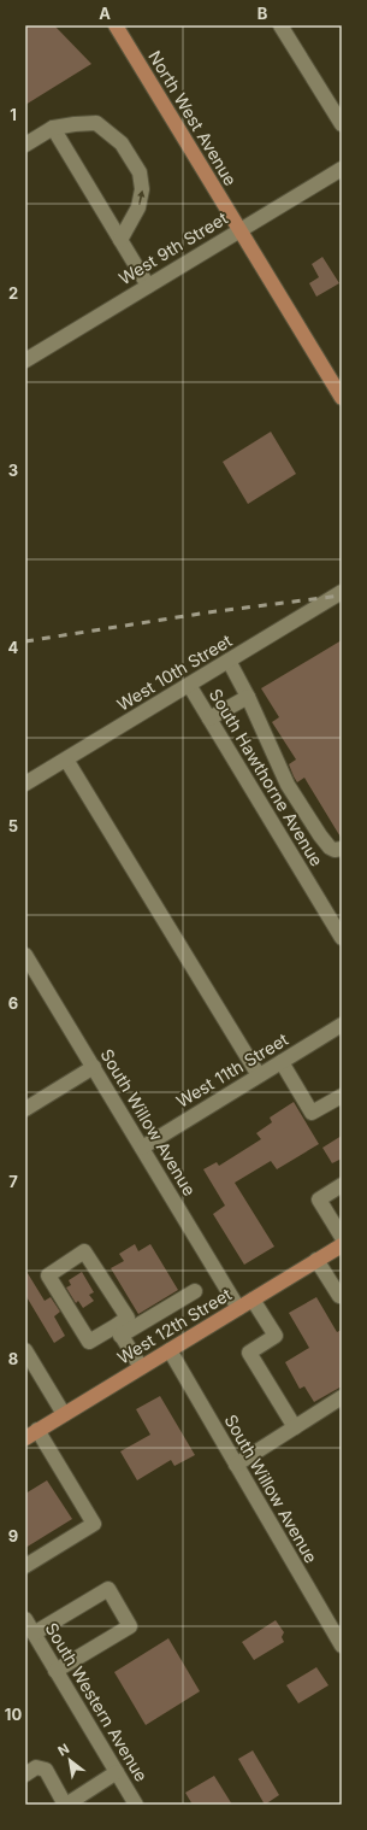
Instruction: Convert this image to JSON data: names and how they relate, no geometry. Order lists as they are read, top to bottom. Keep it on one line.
{"streets":{"main road":["North West Avenue","West 12th Street"],"street":["West 9th Street","West 10th Street","South Hawthorne Avenue","West 11th Street","South Willow Avenue","South Western Avenue"]},"crossings":[["North West Avenue","West 9th Street"],["West 10th Street","South Hawthorne Avenue"],["West 11th Street","South Willow Avenue"],["South Willow Avenue","West 12th Street"]],"north":"top left","grid":{"columns":["A","B"],"rows":["1","2","3","4","5","6","7","8","9","10"]}}
